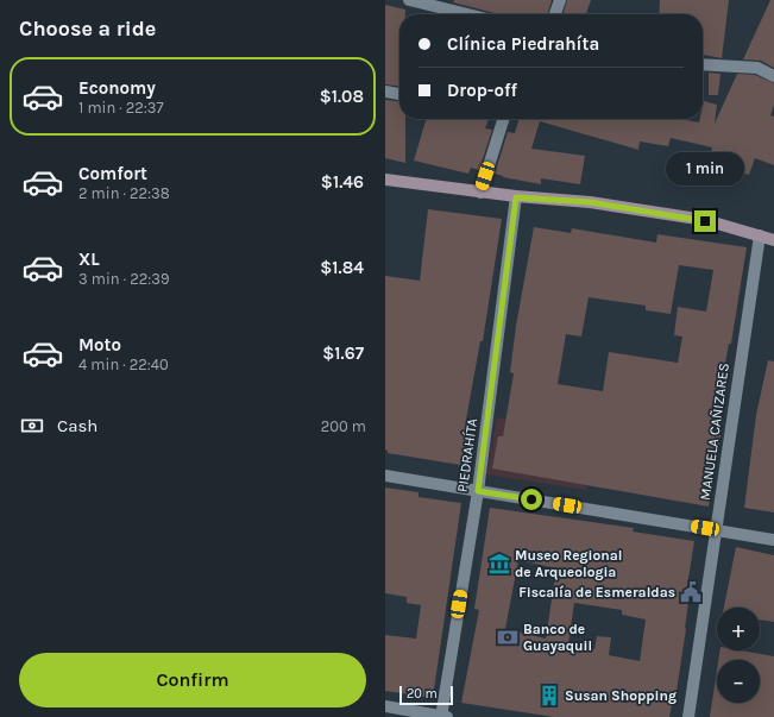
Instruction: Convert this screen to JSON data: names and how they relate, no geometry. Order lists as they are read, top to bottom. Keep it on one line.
{"streets":{"street":["MANUELA CAÑIZARES","PIEDRAHÍTA"]},"places":{"museum":["Museo Regional de Arqueologia"],"public building":["Fiscalía de Esmeraldas"],"bank":["Banco de Guayaquil"],"building":["Susan Shopping"]},"scale_bar":"20 m","page":{"heading":"Choose a ride","banner":["Clínica Piedrahíta","Drop-off"],"list":[{"name":"Economy","note":"1 min · 22:37","value":"$1.08"},{"name":"Comfort","note":"2 min · 22:38","value":"$1.46"},{"name":"XL","note":"3 min · 22:39","value":"$1.84"},{"name":"Moto","note":"4 min · 22:40","value":"$1.67"}],"bubble":"1 min","pay":["Cash","200 m"],"map_buttons":["+","−"],"buttons":"Confirm","scale":"20 m"}}
